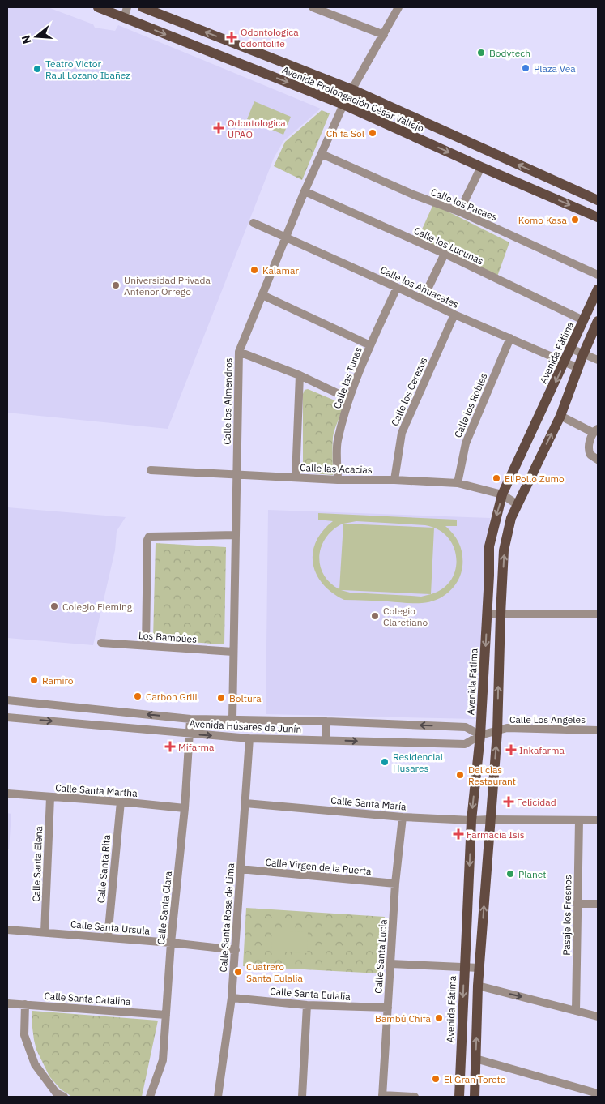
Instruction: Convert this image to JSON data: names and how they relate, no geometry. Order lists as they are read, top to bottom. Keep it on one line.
{"streets":{"main road":["Avenida Prolongación César Vallejo","Avenida Fátima"],"street":["Calle los Pacaes","Calle los Lucunas","Calle los Ahuacates","Calle las Tunas","Calle los Cerezos","Calle los Almendros","Calle los Robles","Calle las Acacias","Los Bambúes","Calle Los Angeles","Avenida Húsares de Junín","Calle Santa Martha","Calle Santa María","Calle Santa Elena","Calle Virgen de la Puerta","Calle Santa Rita","Calle Santa Clara","Pasaje los Fresnos","Calle Santa Rosa de Lima","Calle Santa Ursula","Calle Santa Lucia","Calle Santa Eulalia","Calle Santa Catalina"]},"crossings":[["Avenida Prolongación César Vallejo","Calle los Almendros"],["Calle los Pacaes","Calle los Almendros"],["Calle los Lucunas","Avenida Fátima"],["Calle los Lucunas","Calle los Almendros"],["Calle los Ahuacates","Avenida Fátima"],["Calle los Ahuacates","Calle las Tunas"],["Calle los Ahuacates","Calle los Cerezos"],["Calle los Ahuacates","Calle los Almendros"],["Calle los Ahuacates","Calle los Robles"],["Avenida Fátima","Calle las Acacias"],["Avenida Fátima","Avenida Húsares de Junín"],["Avenida Fátima","Calle Santa María"],["Calle las Tunas","Calle las Acacias"],["Calle los Cerezos","Calle las Acacias"],["Calle los Almendros","Calle las Acacias"],["Calle los Almendros","Los Bambúes"],["Calle los Almendros","Avenida Húsares de Junín"],["Calle los Robles","Calle las Acacias"],["Calle Los Angeles","Avenida Húsares de Junín"],["Avenida Húsares de Junín","Calle Santa Clara"],["Avenida Húsares de Junín","Calle Santa Rosa de Lima"],["Calle Santa Martha","Calle Santa Elena"],["Calle Santa Martha","Calle Santa Rita"],["Calle Santa Martha","Calle Santa Clara"],["Calle Santa María","Pasaje los Fresnos"],["Calle Santa María","Calle Santa Rosa de Lima"],["Calle Santa María","Calle Santa Lucia"],["Calle Santa Elena","Calle Santa Ursula"],["Calle Virgen de la Puerta","Calle Santa Rosa de Lima"],["Calle Virgen de la Puerta","Calle Santa Lucia"],["Calle Santa Rita","Calle Santa Ursula"],["Calle Santa Clara","Calle Santa Ursula"],["Calle Santa Clara","Calle Santa Catalina"],["Calle Santa Rosa de Lima","Calle Santa Ursula"],["Calle Santa Rosa de Lima","Calle Santa Eulalia"],["Calle Santa Lucia","Calle Santa Eulalia"]],"places":{"health":["Odontologica odontolife","Odontologica UPAO","Mifarma","Inkafarma","Felicidad","Farmacia Isis"],"other":["Bodytech","Plaza Vea","Teatro Victor Raul Lozano Ibañez","Chifa Sol","Komo Kasa","Kalamar","Universidad Privada Antenor Orrego","El Pollo Zumo","Colegio Fleming","Colegio Claretiano","Ramiro","Carbon Grill","Boltura","Residencial Husares","Delicias Restaurant","Planet","Cuatrero Santa Eulalia","Bambú Chifa","El Gran Torete"]},"north":"left"}
